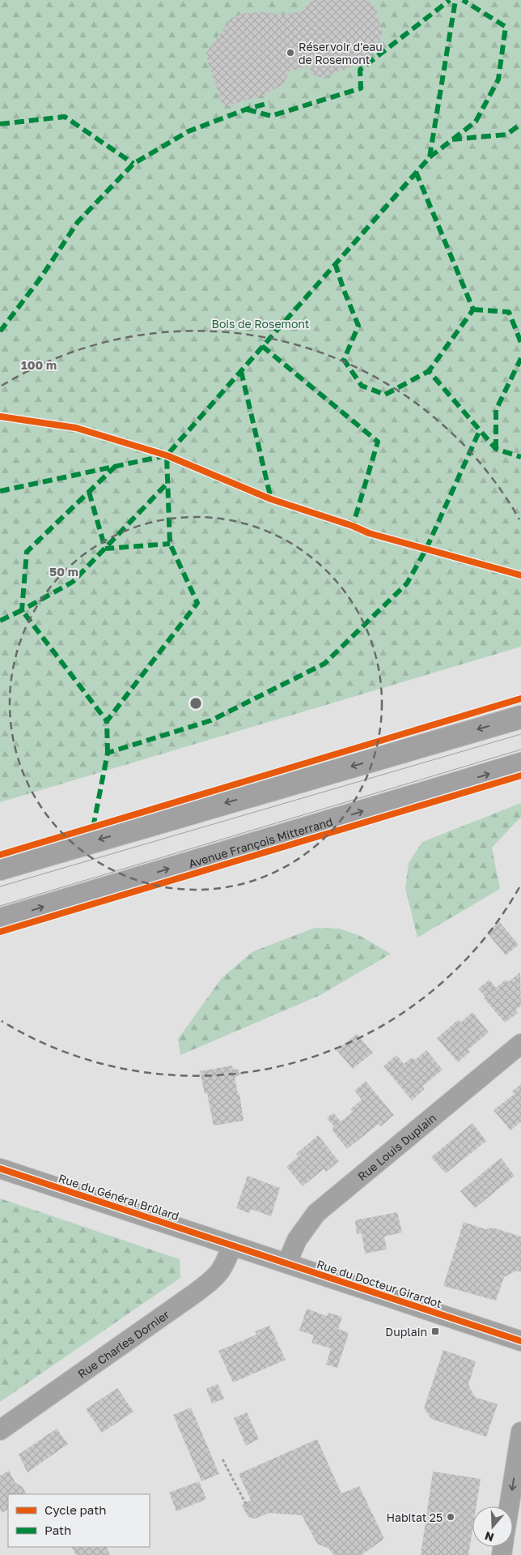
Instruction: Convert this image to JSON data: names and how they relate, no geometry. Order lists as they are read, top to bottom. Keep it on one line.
{"streets":{"main road":["Avenue François Mitterrand"],"street":["Rue Louis Duplain","Rue du Général Brûlard","Rue du Docteur Girardot","Rue Charles Dornier"]},"crossings":[["Rue Louis Duplain","Rue du Docteur Girardot"],["Rue du Général Brûlard","Rue du Docteur Girardot"],["Rue du Général Brûlard","Rue Charles Dornier"],["Rue du Docteur Girardot","Rue Charles Dornier"]],"parks":["Bois de Rosemont"],"places":{"other":["Réservoir d'eau de Rosemont","Habitat 25"],"transit":["Duplain"]},"legend":["Cycle path","Path"],"north":"bottom","rings":["100 m","50 m"]}
